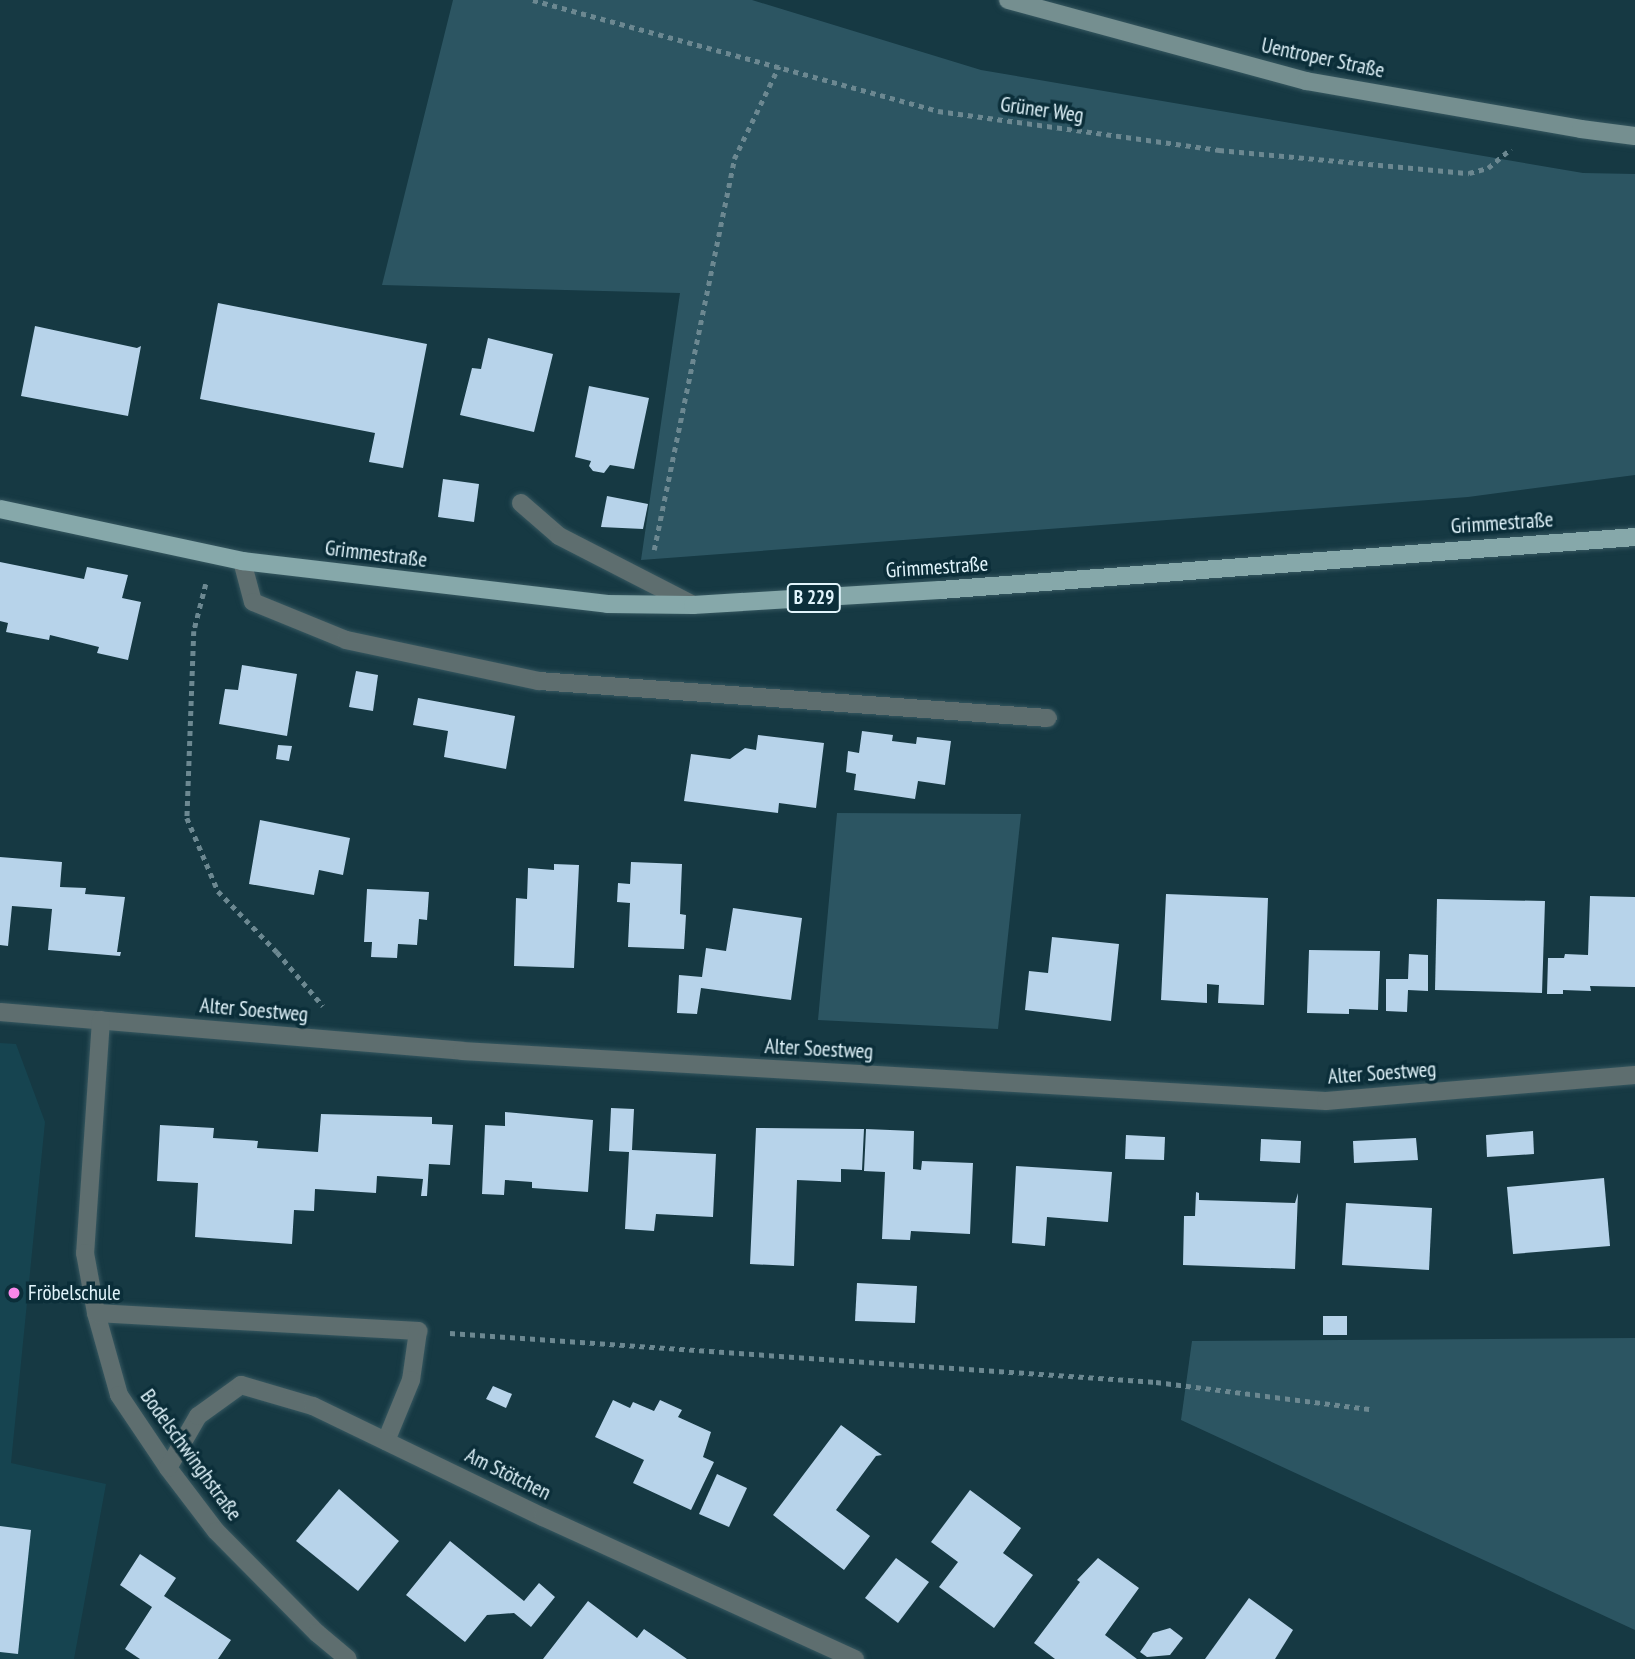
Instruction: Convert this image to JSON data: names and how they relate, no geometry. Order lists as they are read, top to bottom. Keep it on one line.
{"streets":{"main road":["Uentroper Straße","Grimmestraße","B 229"],"street":["Alter Soestweg","Bodelschwinghstraße","Am Stötchen"],"path":["Grüner Weg"]},"crossings":[["Uentroper Straße","Grüner Weg"],["Alter Soestweg","Bodelschwinghstraße"],["Bodelschwinghstraße","Am Stötchen"]],"places":["Fröbelschule"]}
